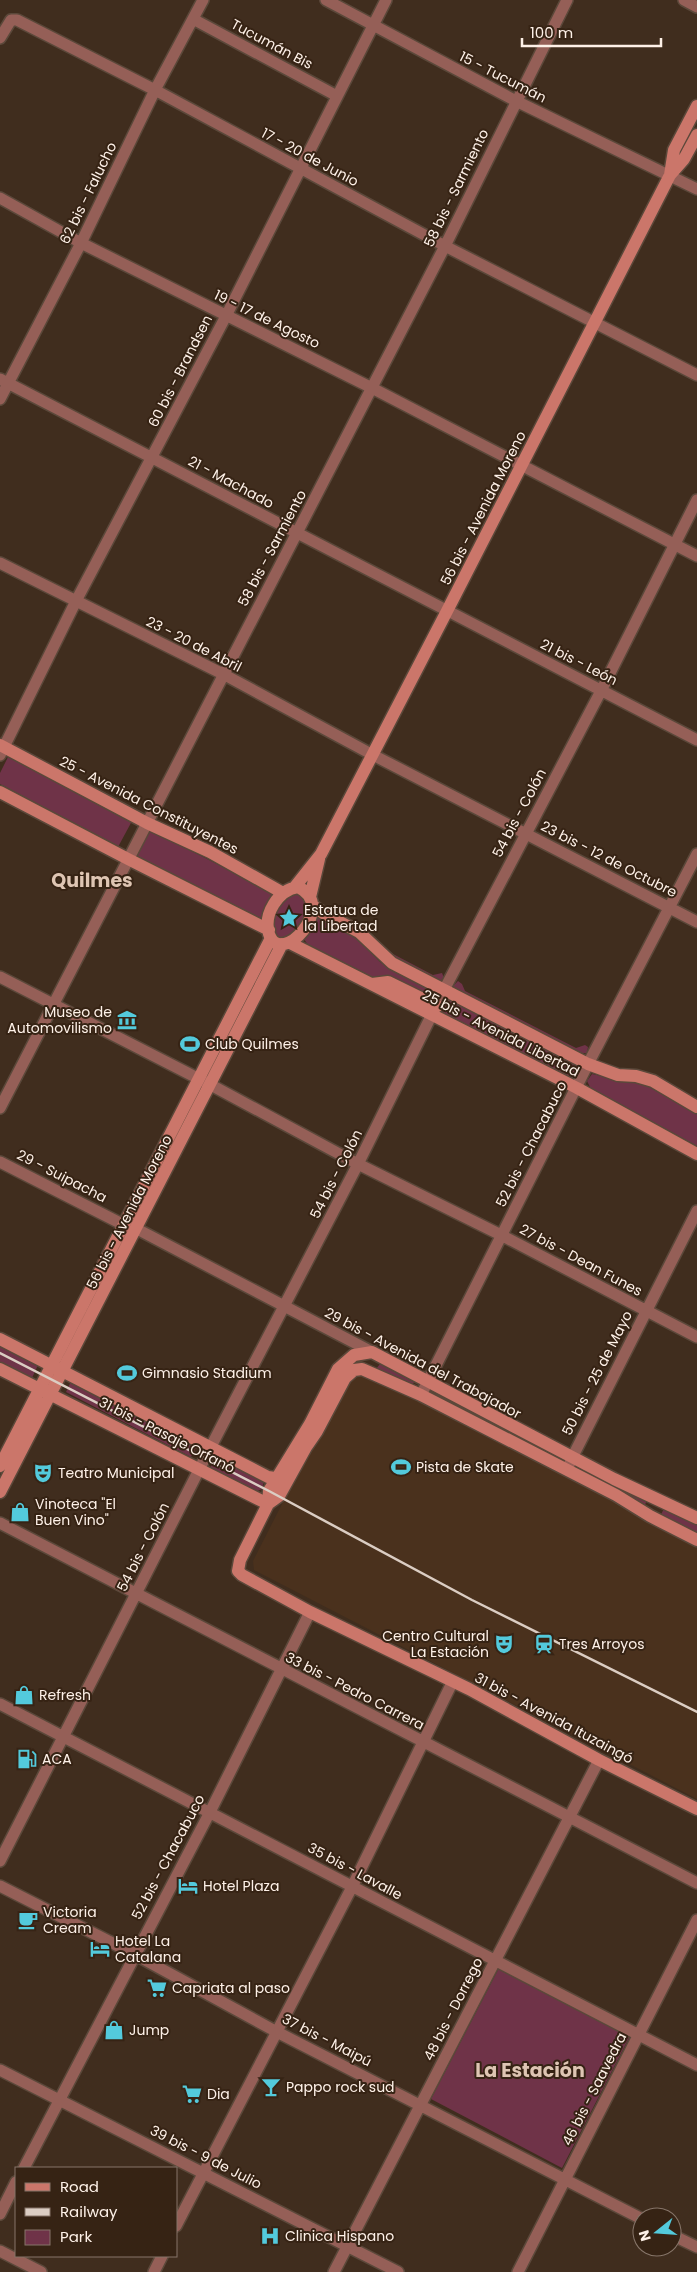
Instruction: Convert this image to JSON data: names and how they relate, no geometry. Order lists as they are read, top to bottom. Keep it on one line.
{"streets":{"main road":["56 bis - Avenida Moreno","25 - Avenida Constituyentes","25 bis - Avenida Libertad","29 bis - Avenida del Trabajador","31 bis - Pasaje Orfanó","31 bis - Avenida Ituzaingó"],"street":["Tucumán Bis","15 - Tucumán","17 - 20 de Junio","58 bis - Sarmiento","62 bis - Falucho","19 - 17 de Agosto","60 bis - Brandsen","21 - Machado","23 - 20 de Abril","21 bis - León","54 bis - Colón","23 bis - 12 de Octubre","52 bis - Chacabuco","29 - Suipacha","27 bis - Dean Funes","50 bis - 25 de Mayo","33 bis - Pedro Carrera","35 bis - Lavalle","48 bis - Dorrego","37 bis - Maipú","46 bis - Saavedra","39 bis - 9 de Julio"]},"crossings":[["Tucumán Bis","62 bis - Falucho"],["Tucumán Bis","60 bis - Brandsen"],["15 - Tucumán","58 bis - Sarmiento"],["15 - Tucumán","60 bis - Brandsen"],["15 - Tucumán","56 bis - Avenida Moreno"],["17 - 20 de Junio","58 bis - Sarmiento"],["17 - 20 de Junio","62 bis - Falucho"],["17 - 20 de Junio","60 bis - Brandsen"],["17 - 20 de Junio","56 bis - Avenida Moreno"],["58 bis - Sarmiento","19 - 17 de Agosto"],["58 bis - Sarmiento","21 - Machado"],["58 bis - Sarmiento","23 - 20 de Abril"],["58 bis - Sarmiento","25 - Avenida Constituyentes"],["58 bis - Sarmiento","27 bis - Dean Funes"],["62 bis - Falucho","19 - 17 de Agosto"],["62 bis - Falucho","21 - Machado"],["19 - 17 de Agosto","60 bis - Brandsen"],["19 - 17 de Agosto","56 bis - Avenida Moreno"],["19 - 17 de Agosto","54 bis - Colón"],["60 bis - Brandsen","21 - Machado"],["60 bis - Brandsen","23 - 20 de Abril"],["60 bis - Brandsen","25 - Avenida Constituyentes"],["21 - Machado","56 bis - Avenida Moreno"],["21 - Machado","21 bis - León"],["56 bis - Avenida Moreno","23 - 20 de Abril"],["56 bis - Avenida Moreno","21 bis - León"],["56 bis - Avenida Moreno","25 - Avenida Constituyentes"],["56 bis - Avenida Moreno","23 bis - 12 de Octubre"],["56 bis - Avenida Moreno","25 bis - Avenida Libertad"],["56 bis - Avenida Moreno","29 - Suipacha"],["56 bis - Avenida Moreno","27 bis - Dean Funes"],["56 bis - Avenida Moreno","29 bis - Avenida del Trabajador"],["56 bis - Avenida Moreno","31 bis - Pasaje Orfanó"],["23 - 20 de Abril","23 bis - 12 de Octubre"],["21 bis - León","54 bis - Colón"],["25 - Avenida Constituyentes","25 bis - Avenida Libertad"],["54 bis - Colón","23 bis - 12 de Octubre"],["54 bis - Colón","25 bis - Avenida Libertad"],["54 bis - Colón","27 bis - Dean Funes"],["54 bis - Colón","29 bis - Avenida del Trabajador"],["54 bis - Colón","31 bis - Pasaje Orfanó"],["54 bis - Colón","33 bis - Pedro Carrera"],["54 bis - Colón","35 bis - Lavalle"],["23 bis - 12 de Octubre","52 bis - Chacabuco"],["25 bis - Avenida Libertad","52 bis - Chacabuco"],["52 bis - Chacabuco","27 bis - Dean Funes"],["52 bis - Chacabuco","29 bis - Avenida del Trabajador"],["52 bis - Chacabuco","33 bis - Pedro Carrera"],["52 bis - Chacabuco","31 bis - Avenida Ituzaingó"],["52 bis - Chacabuco","35 bis - Lavalle"],["52 bis - Chacabuco","37 bis - Maipú"],["52 bis - Chacabuco","39 bis - 9 de Julio"],["29 - Suipacha","29 bis - Avenida del Trabajador"],["27 bis - Dean Funes","50 bis - 25 de Mayo"],["29 bis - Avenida del Trabajador","50 bis - 25 de Mayo"],["29 bis - Avenida del Trabajador","31 bis - Pasaje Orfanó"],["31 bis - Pasaje Orfanó","31 bis - Avenida Ituzaingó"],["33 bis - Pedro Carrera","48 bis - Dorrego"],["31 bis - Avenida Ituzaingó","48 bis - Dorrego"],["35 bis - Lavalle","48 bis - Dorrego"],["35 bis - Lavalle","46 bis - Saavedra"],["48 bis - Dorrego","37 bis - Maipú"],["48 bis - Dorrego","39 bis - 9 de Julio"],["37 bis - Maipú","46 bis - Saavedra"]],"districts":["Quilmes","La Estación"],"places":{"place":["Estatua de la Libertad"],"museum":["Museo de Automovilismo"],"sports":["Club Quilmes","Gimnasio Stadium","Pista de Skate"],"theatre":["Teatro Municipal","Centro Cultural La Estación"],"shop":["Vinoteca \"El Buen Vino\"","Refresh","Jump"],"station":["Tres Arroyos"],"fuel station":["ACA"],"hotel":["Hotel Plaza","Hotel La Catalana"],"cafe":["Victoria Cream"],"supermarket":["Capriata al paso","Dia"],"bar":["Pappo rock sud"],"hospital":["Clinica Hispano"]},"legend":["Road","Railway","Park"],"scale_bar":"100 m","north":"left"}
